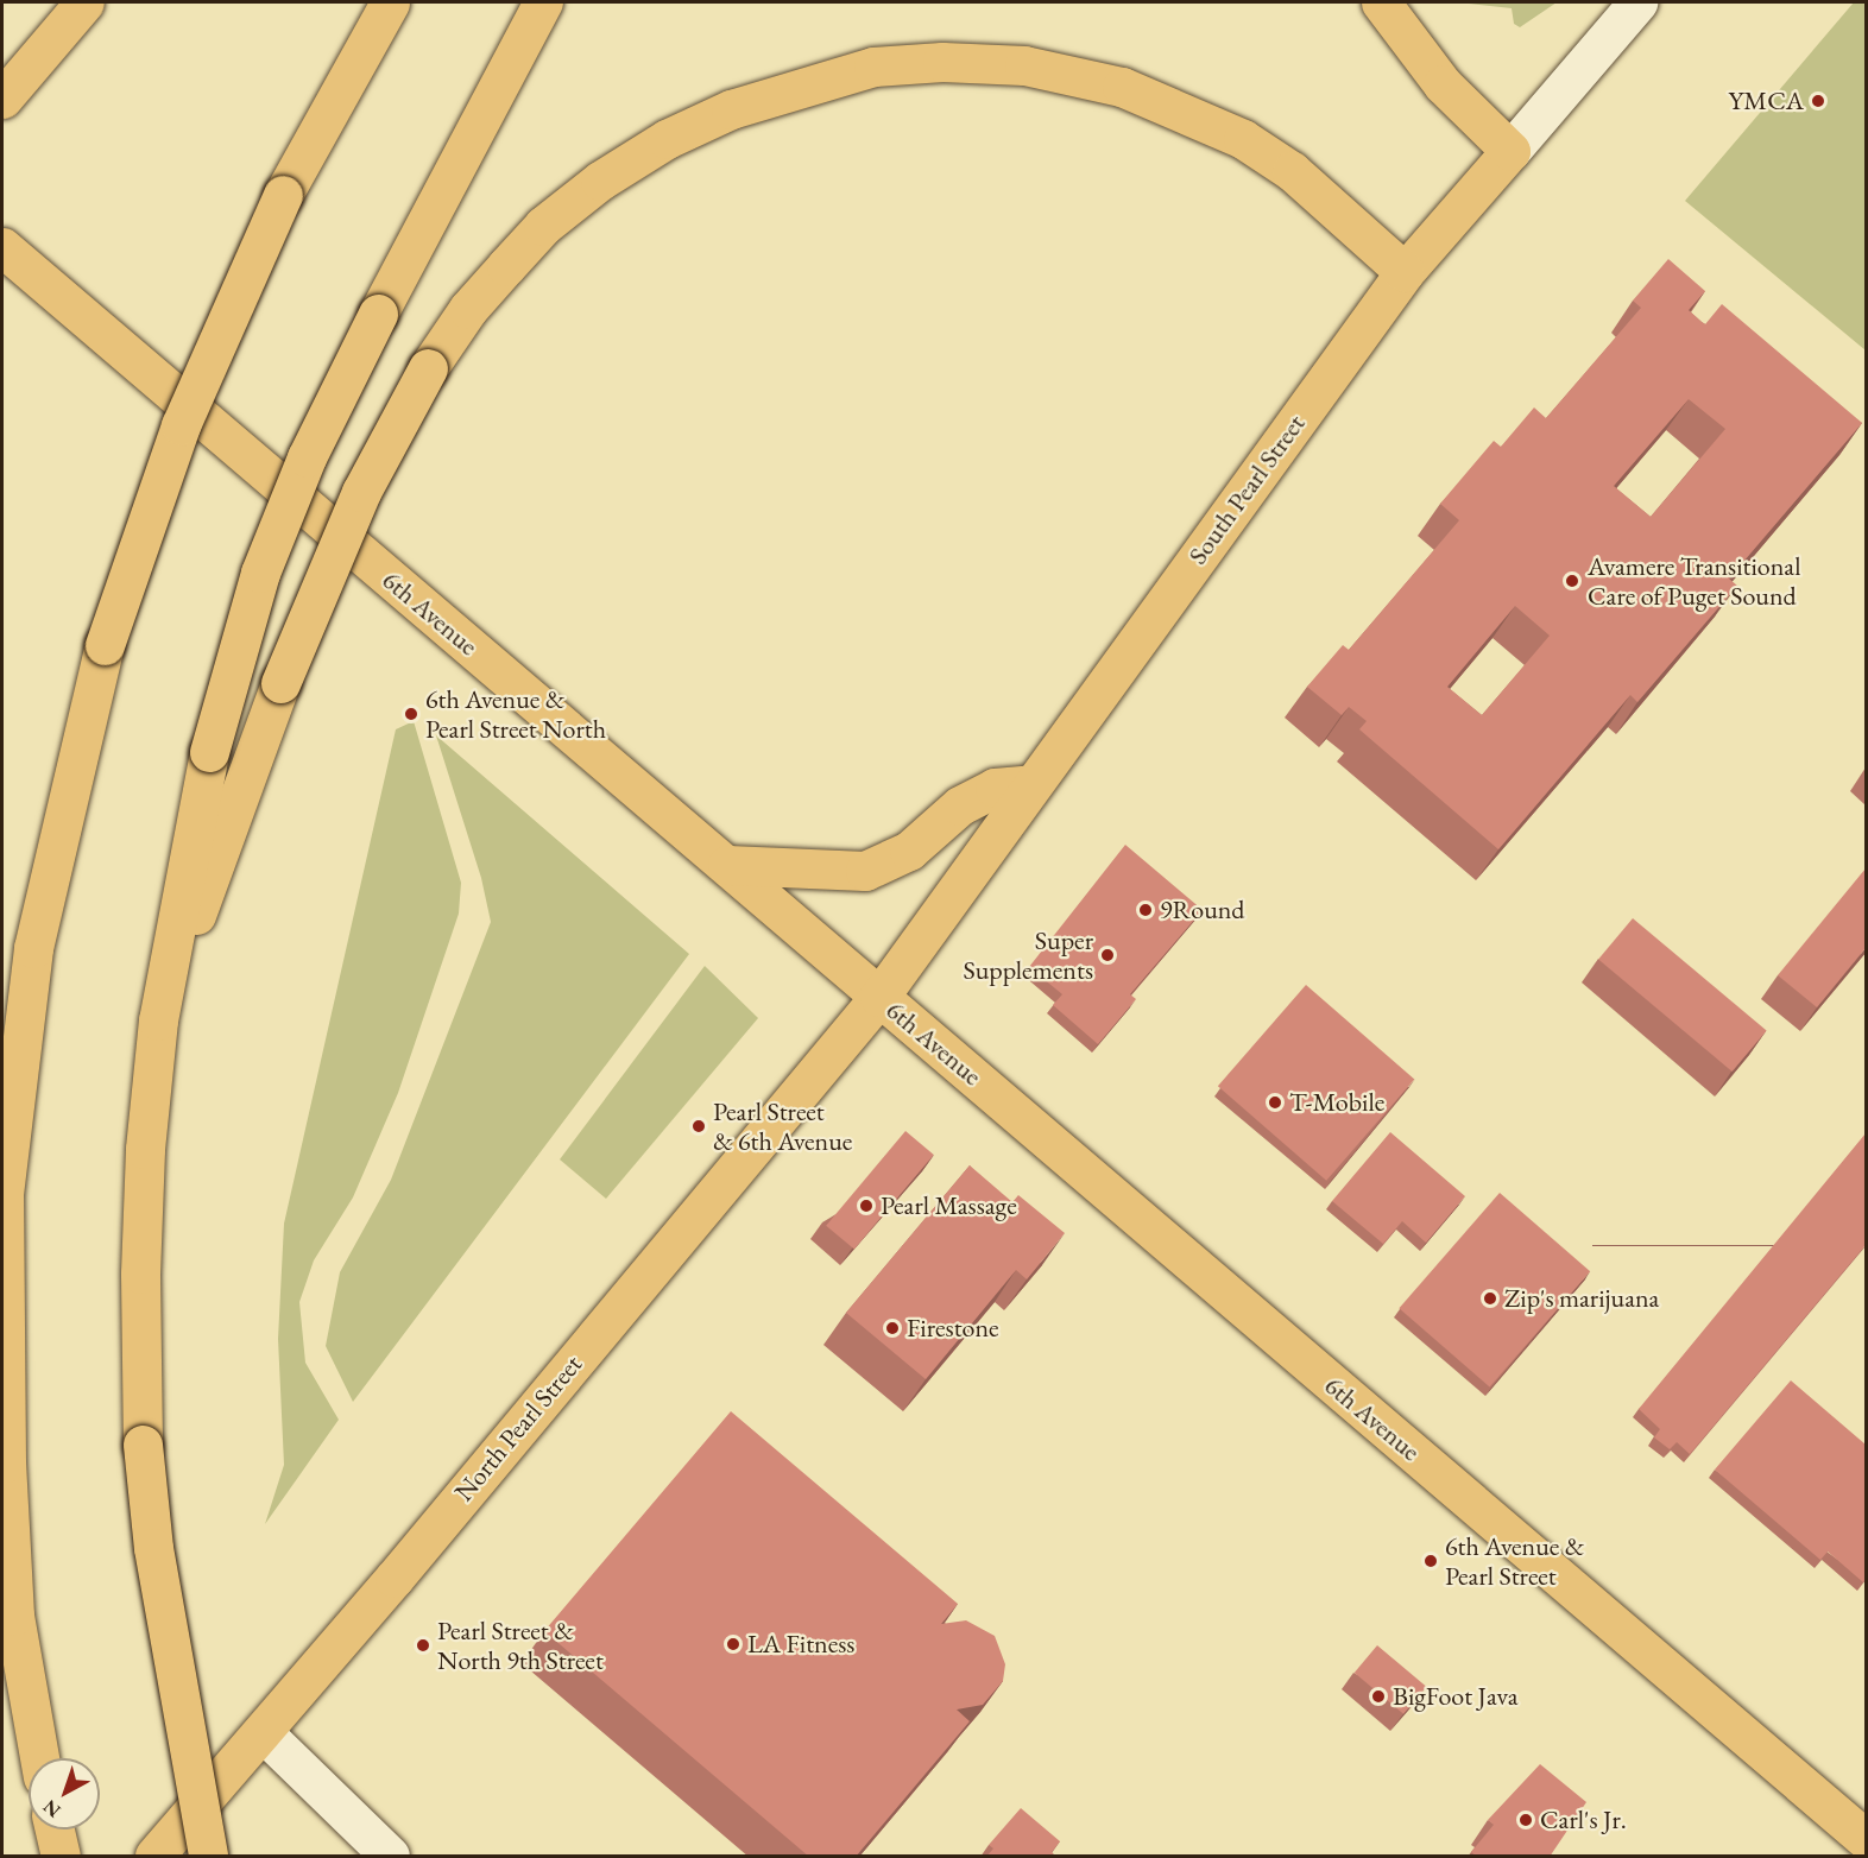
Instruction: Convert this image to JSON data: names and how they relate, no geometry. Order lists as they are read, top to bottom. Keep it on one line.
{"streets":{"main road":["South Pearl Street","6th Avenue","North Pearl Street"]},"crossings":[["South Pearl Street","6th Avenue"],["South Pearl Street","North Pearl Street"],["6th Avenue","North Pearl Street"]],"places":["YMCA","Avamere Transitional Care of Puget Sound","6th Avenue & Pearl Street North","9Round","Super Supplements","T-Mobile","Pearl Street & 6th Avenue","Pearl Massage","Zip's marijuana","Firestone","6th Avenue & Pearl Street","LA Fitness","Pearl Street & North 9th Street","BigFoot Java","Carl's Jr."],"north":"bottom left"}
